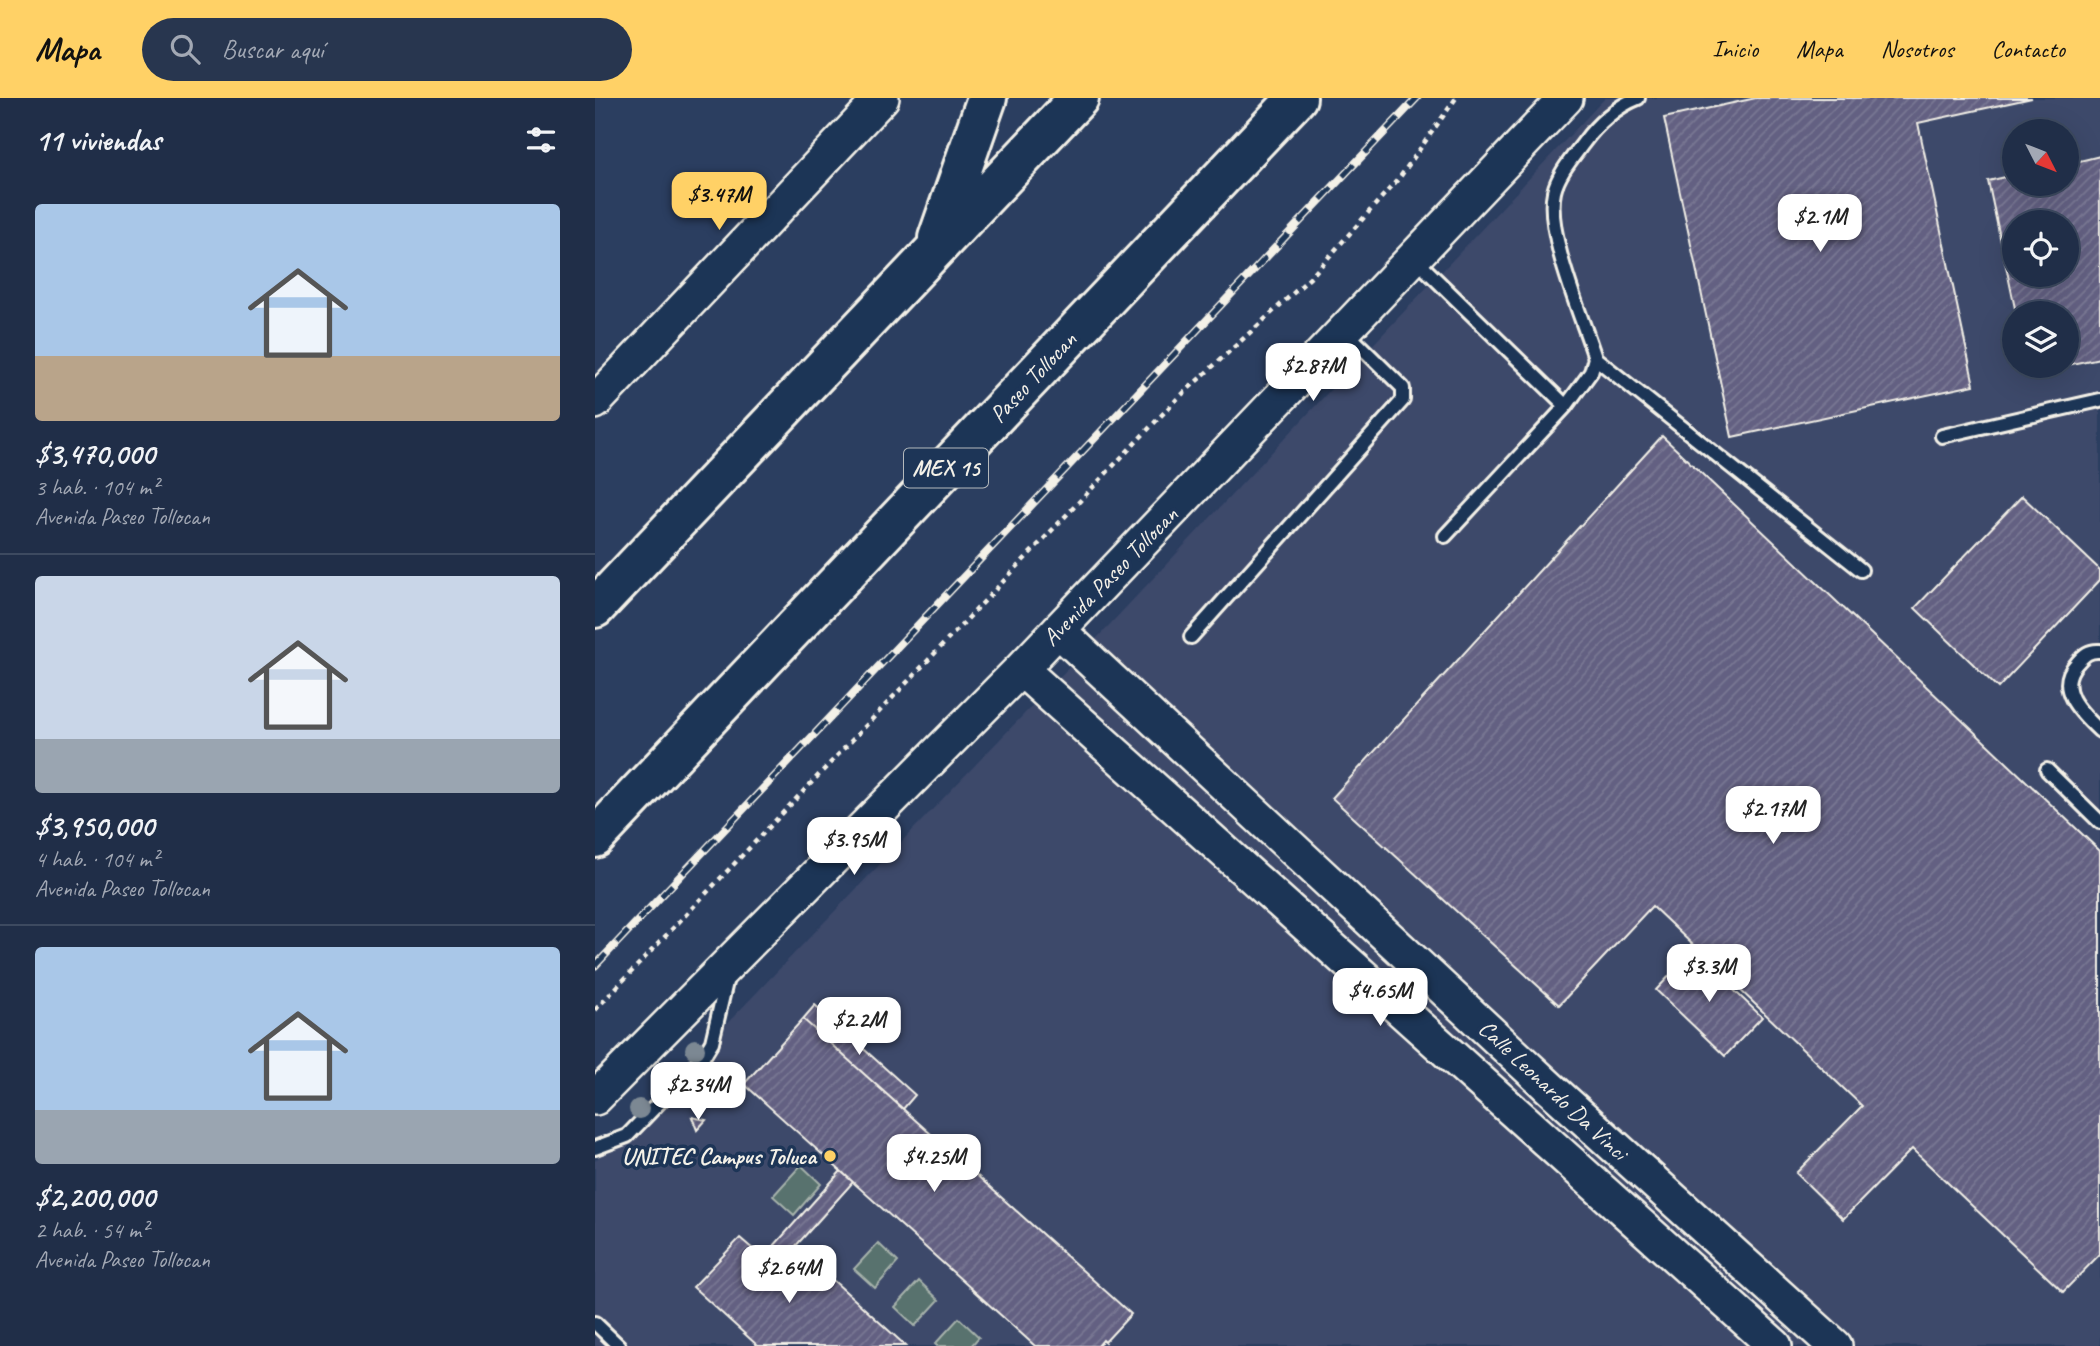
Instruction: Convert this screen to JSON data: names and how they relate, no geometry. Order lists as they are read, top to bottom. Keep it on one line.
{"streets":{"highway":["Paseo Tollocan","MEX 15"],"main road":["Avenida Paseo Tollocan","Calle Leonardo Da Vinci"]},"crossings":[["Avenida Paseo Tollocan","Calle Leonardo Da Vinci"]],"places":["UNITEC Campus Toluca"],"north":"bottom right","page":{"header":"Mapa","search":"Buscar aquí","nav":["Inicio","Mapa","Nosotros","Contacto"],"heading":"11 viviendas","price":["$3.47M","$2.1M","$2.87M","$2.17M","$3.95M","$3.3M","$4.65M","$2.2M","$2.34M","$4.25M","$2.64M"],"list":[{"name":"$3,470,000","note":"3 hab. · 104 m² · Avenida Paseo Tollocan"},{"name":"$3,950,000","note":"4 hab. · 104 m² · Avenida Paseo Tollocan"},{"name":"$2,200,000","note":"2 hab. · 54 m² · Avenida Paseo Tollocan"}]}}
